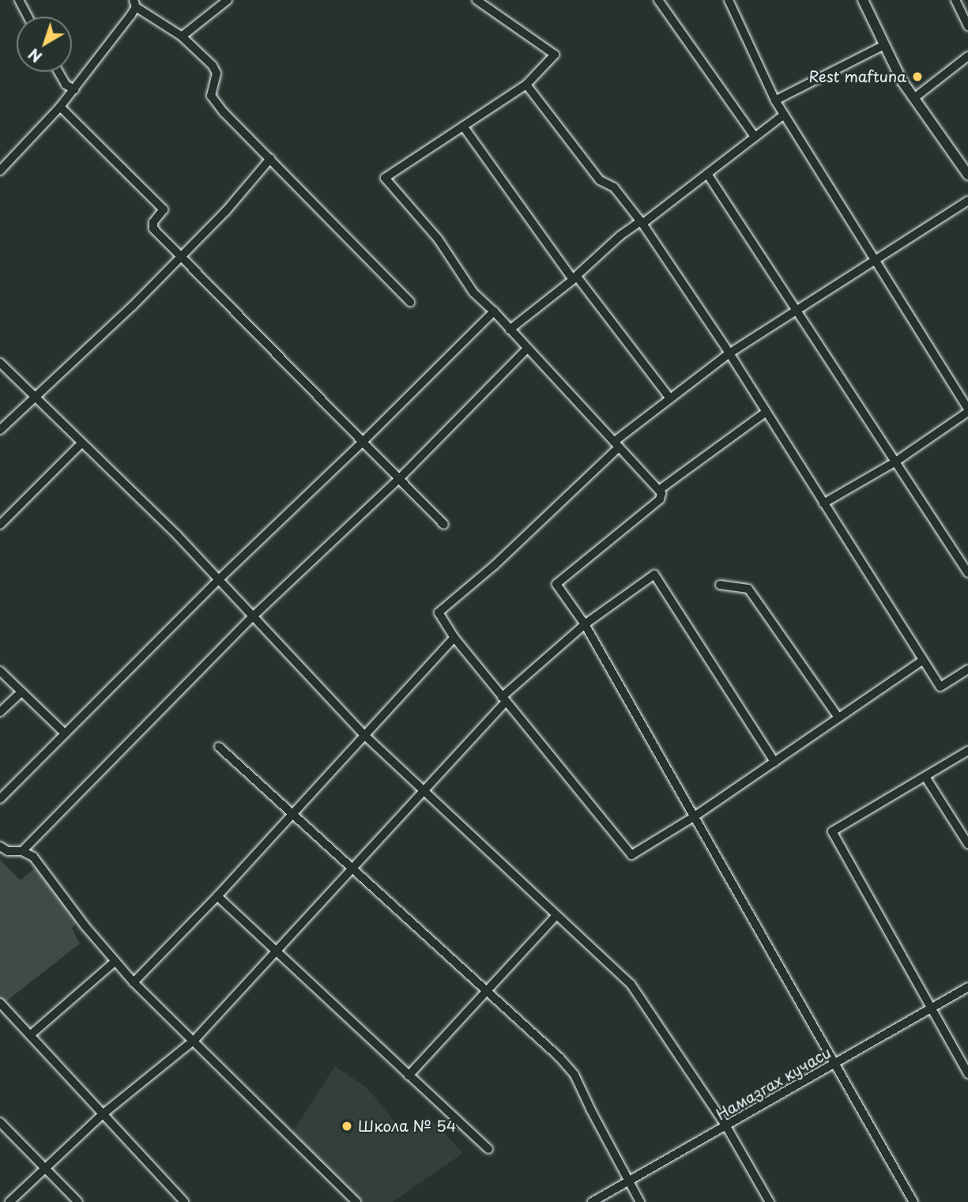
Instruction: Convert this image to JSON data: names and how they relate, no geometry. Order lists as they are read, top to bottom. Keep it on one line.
{"streets":{"street":["Намазгах кучаси"]},"places":["Rest maftuna","Школа № 54"],"north":"bottom left"}
